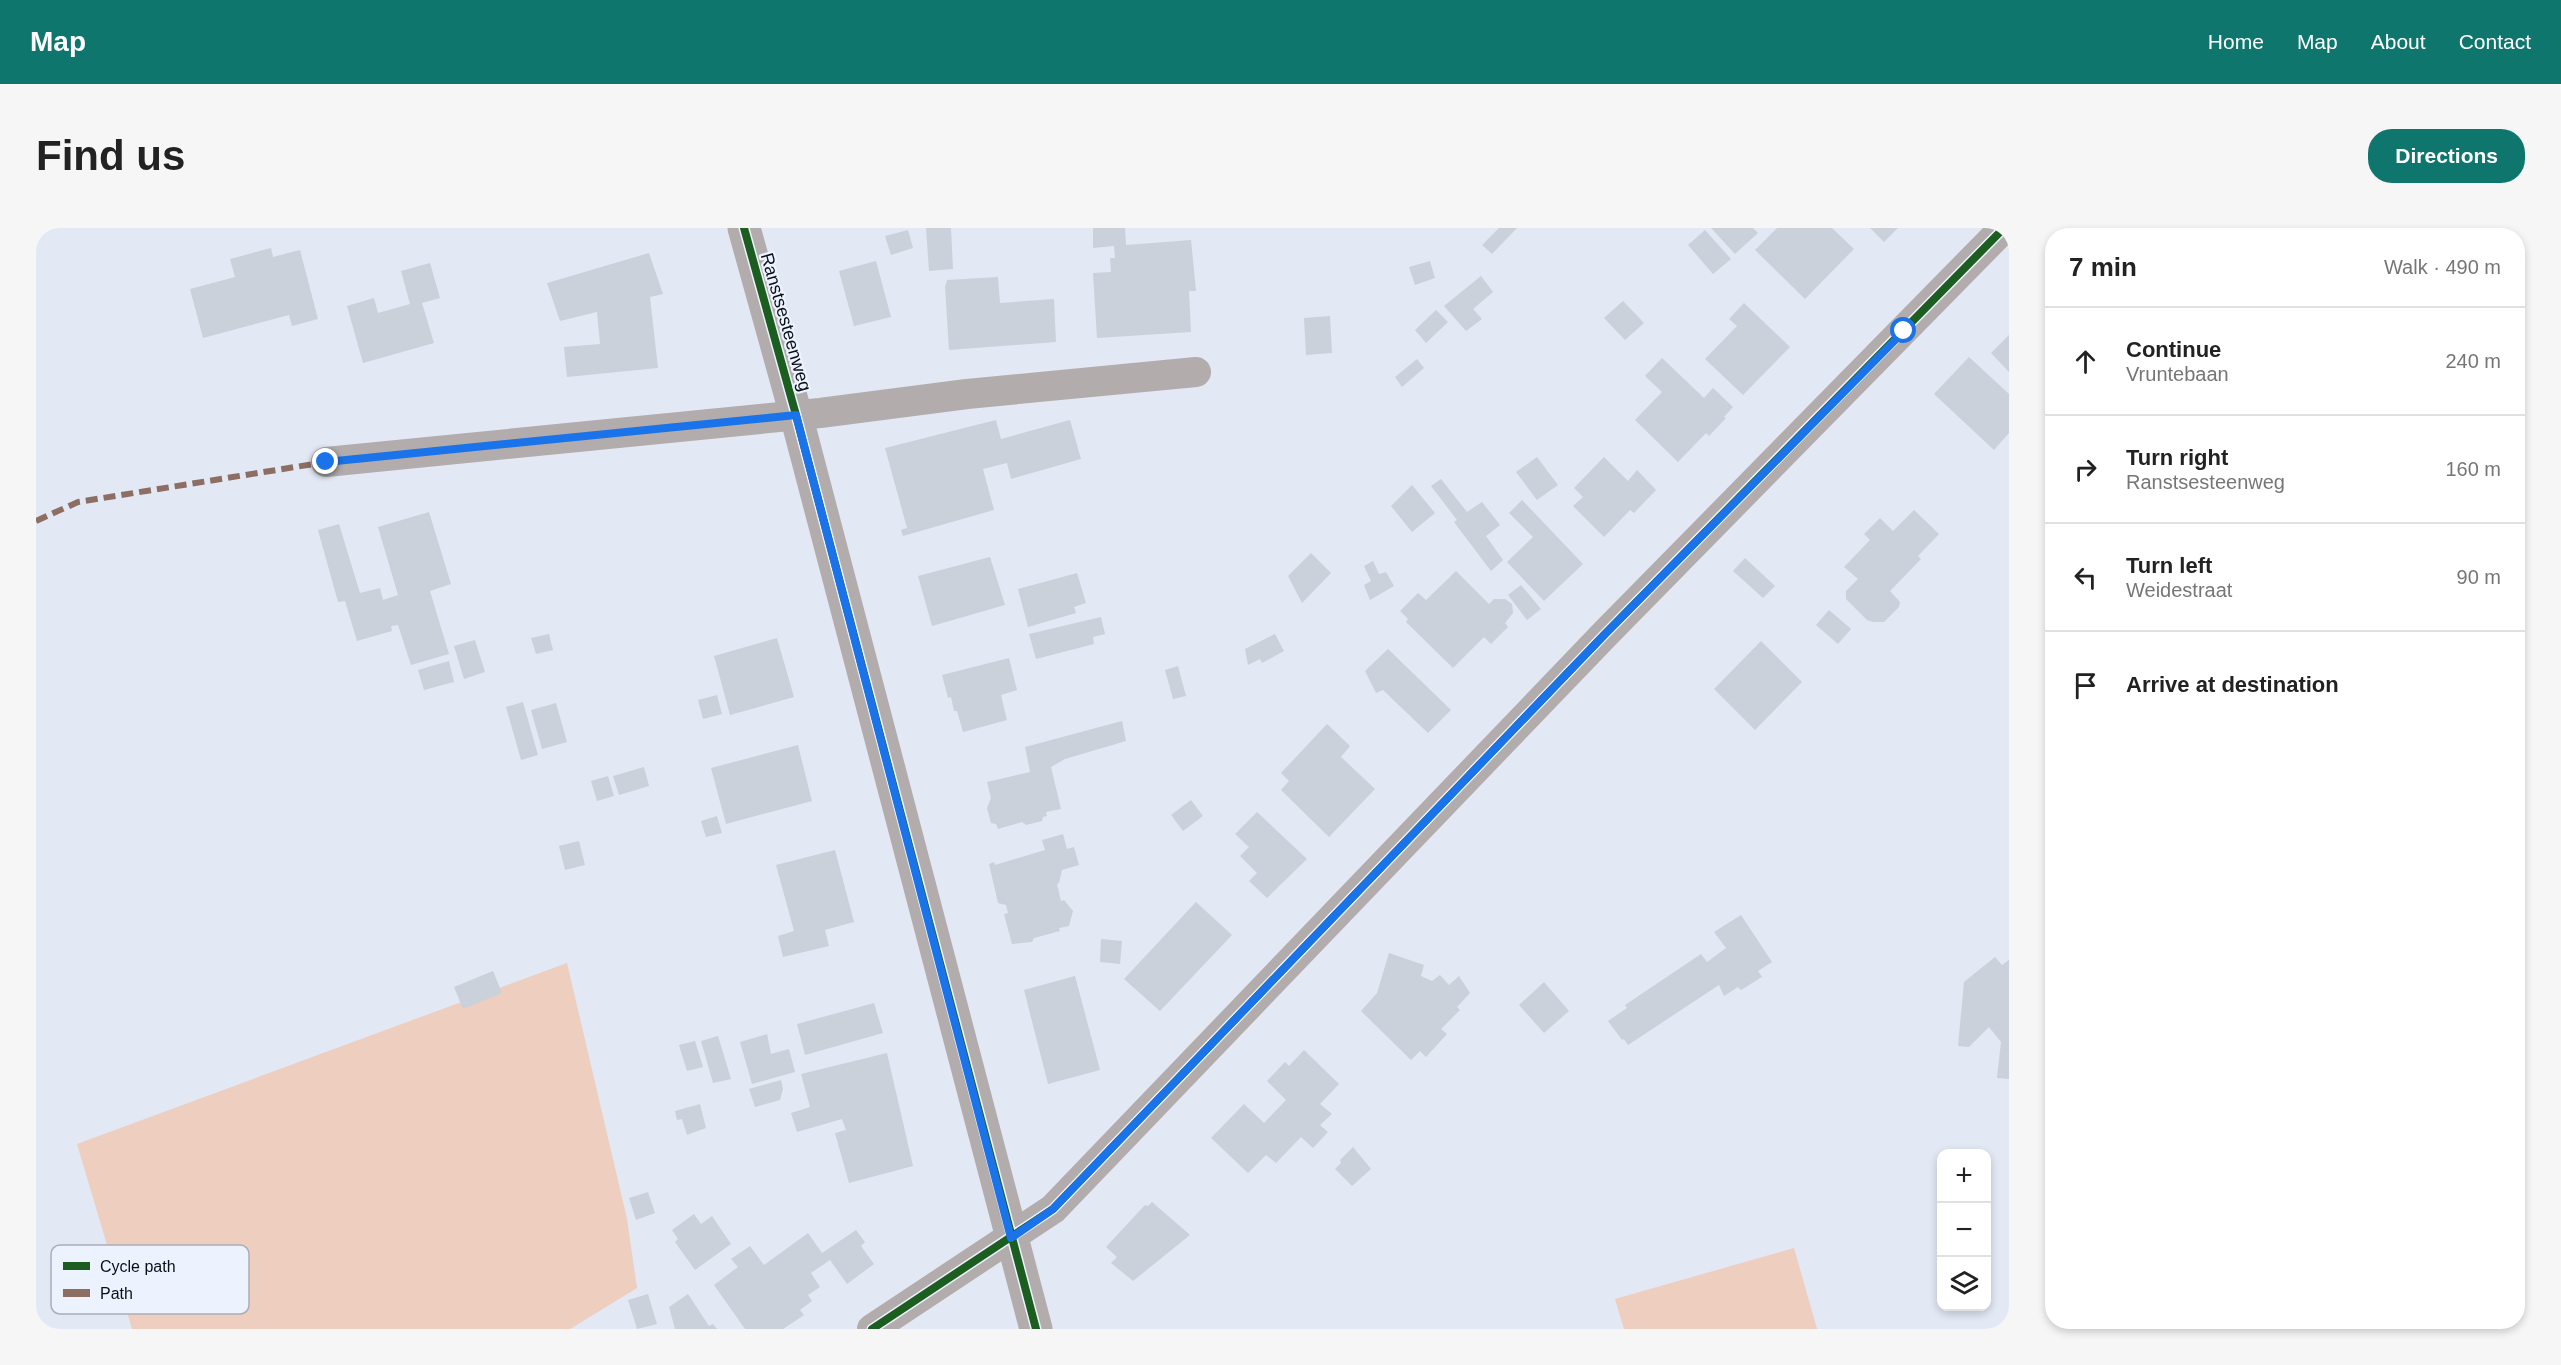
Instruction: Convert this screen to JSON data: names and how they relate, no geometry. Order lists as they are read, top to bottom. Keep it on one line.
{"streets":{"street":["Ranstsesteenweg"]},"legend":["Cycle path","Path"],"page":{"header":"Map","nav":["Home","Map","About","Contact"],"buttons":"Directions","title":"Find us","heading":["7 min","Walk · 490 m"],"list":[["Continue","Vruntebaan","240 m"],["Turn right","Ranstsesteenweg","160 m"],["Turn left","Weidestraat","90 m"],"Arrive at destination"],"map_buttons":["+","−"]}}
